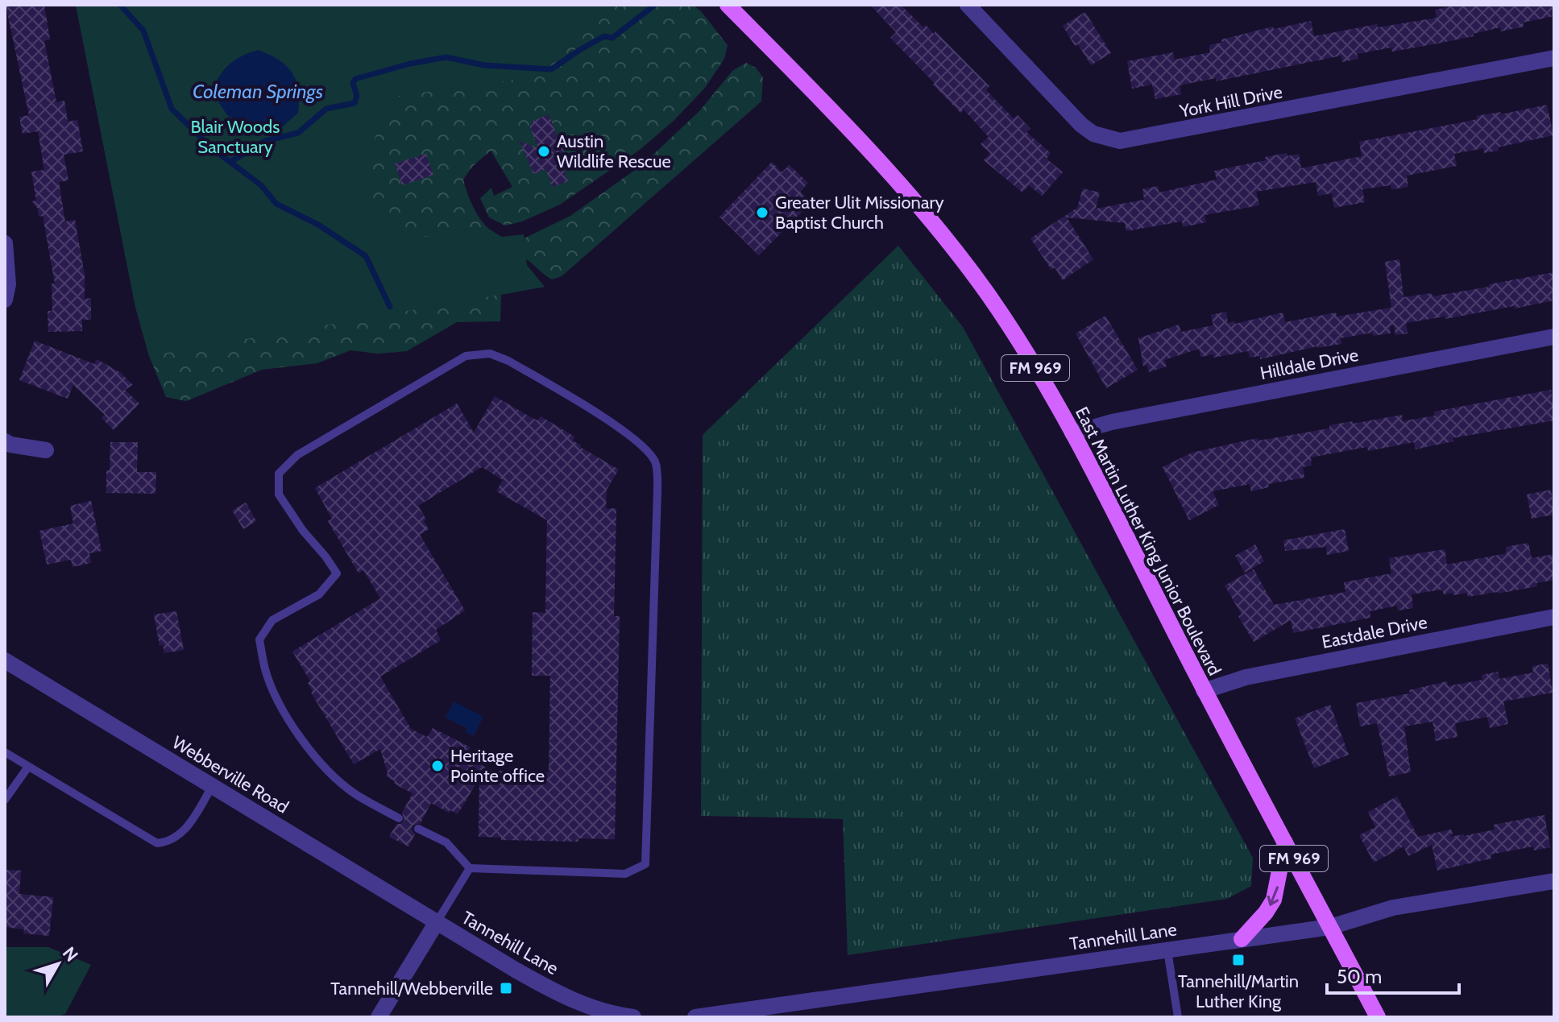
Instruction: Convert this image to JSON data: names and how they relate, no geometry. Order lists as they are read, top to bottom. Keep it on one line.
{"streets":{"main road":["FM 969","East Martin Luther King Junior Boulevard"],"street":["York Hill Drive","Hilldale Drive","Eastdale Drive","Webberville Road","Tannehill Lane"]},"crossings":[["Hilldale Drive","East Martin Luther King Junior Boulevard"],["East Martin Luther King Junior Boulevard","Eastdale Drive"],["East Martin Luther King Junior Boulevard","Tannehill Lane"],["Webberville Road","Tannehill Lane"]],"water":["Coleman Springs"],"parks":["Blair Woods Sanctuary"],"places":{"other":["Austin Wildlife Rescue","Greater Ulit Missionary Baptist Church","Heritage Pointe office"],"transit":["Tannehill/Martin Luther King","Tannehill/Webberville"]},"scale_bar":"50 m","north":"top right"}
